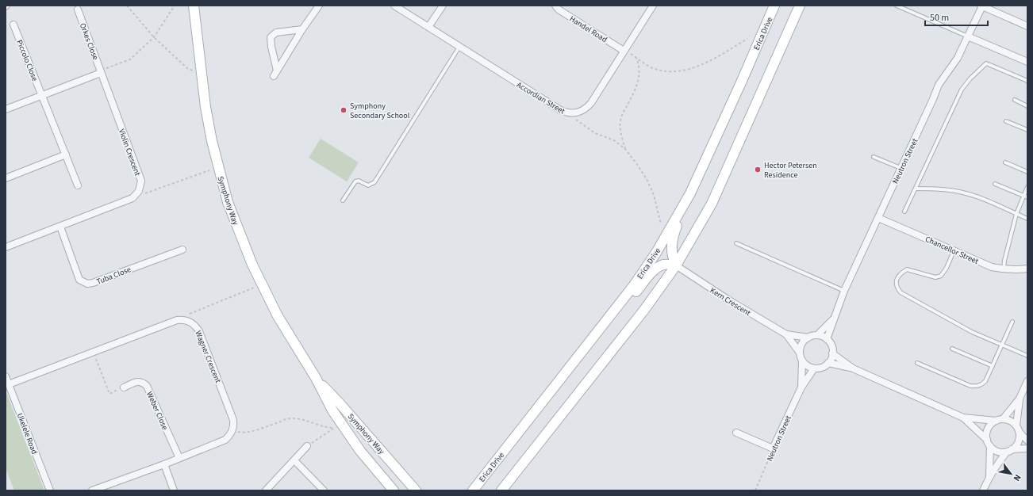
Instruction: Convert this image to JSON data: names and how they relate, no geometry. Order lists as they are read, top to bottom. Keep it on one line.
{"streets":{"main road":["Erica Drive","Symphony Way"],"street":["Handel Road","Orkes Close","Piccolo Close","Accordian Street","Violin Crescent","Neutron Street","Chancellor Street","Tuba Close","Kern Crescent","Wagner Crescent","Weber Close","Ukelele Road"]},"crossings":[["Handel Road","Accordian Street"],["Orkes Close","Violin Crescent"],["Violin Crescent","Tuba Close"],["Neutron Street","Chancellor Street"],["Neutron Street","Kern Crescent"],["Wagner Crescent","Ukelele Road"]],"places":["Symphony Secondary School","Hector Petersen Residence"],"scale_bar":"50 m","north":"bottom right"}
